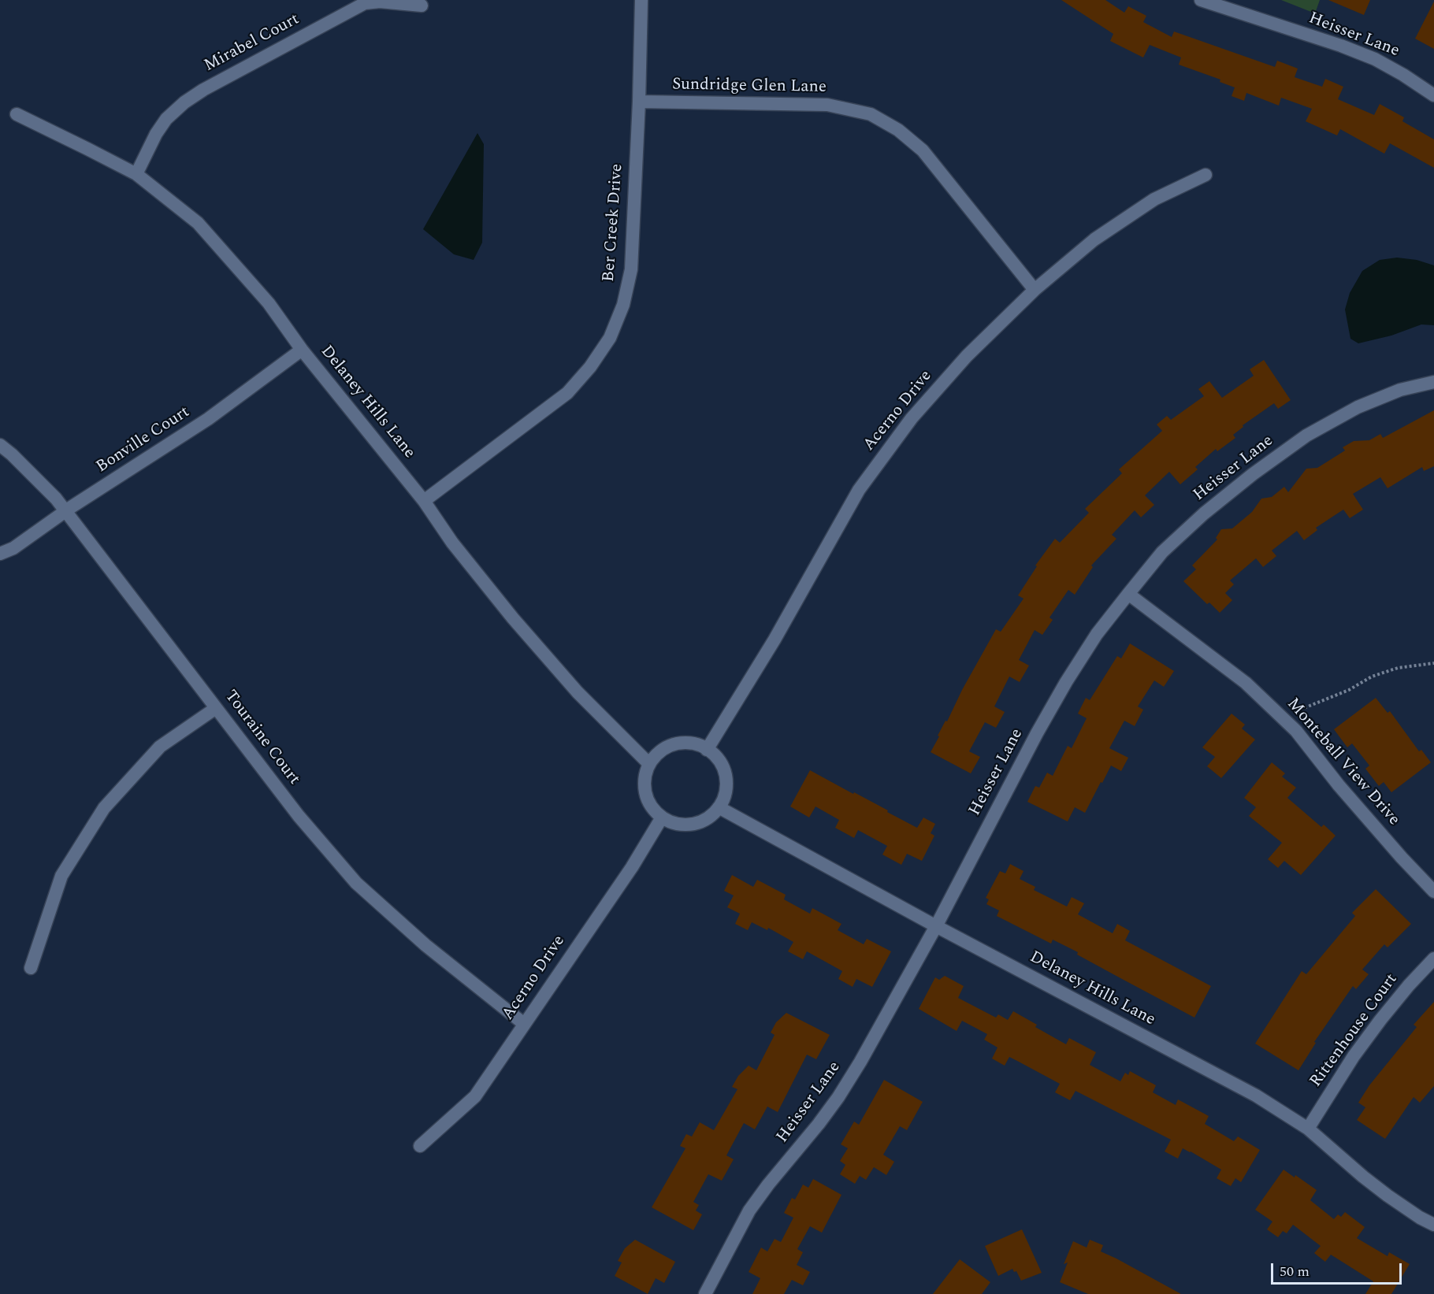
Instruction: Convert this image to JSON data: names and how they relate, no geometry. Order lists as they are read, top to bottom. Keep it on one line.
{"streets":{"street":["Heisser Lane","Mirabel Court","Sundridge Glen Lane","Ber Creek Drive","Delaney Hills Lane","Acerno Drive","Bonville Court","Touraine Court","Monteball View Drive","Rittenhouse Court"]},"crossings":[["Heisser Lane","Delaney Hills Lane"],["Heisser Lane","Monteball View Drive"],["Mirabel Court","Delaney Hills Lane"],["Sundridge Glen Lane","Ber Creek Drive"],["Sundridge Glen Lane","Acerno Drive"],["Ber Creek Drive","Delaney Hills Lane"],["Delaney Hills Lane","Acerno Drive"],["Delaney Hills Lane","Bonville Court"],["Delaney Hills Lane","Rittenhouse Court"],["Acerno Drive","Touraine Court"],["Bonville Court","Touraine Court"]],"scale_bar":"50 m"}
